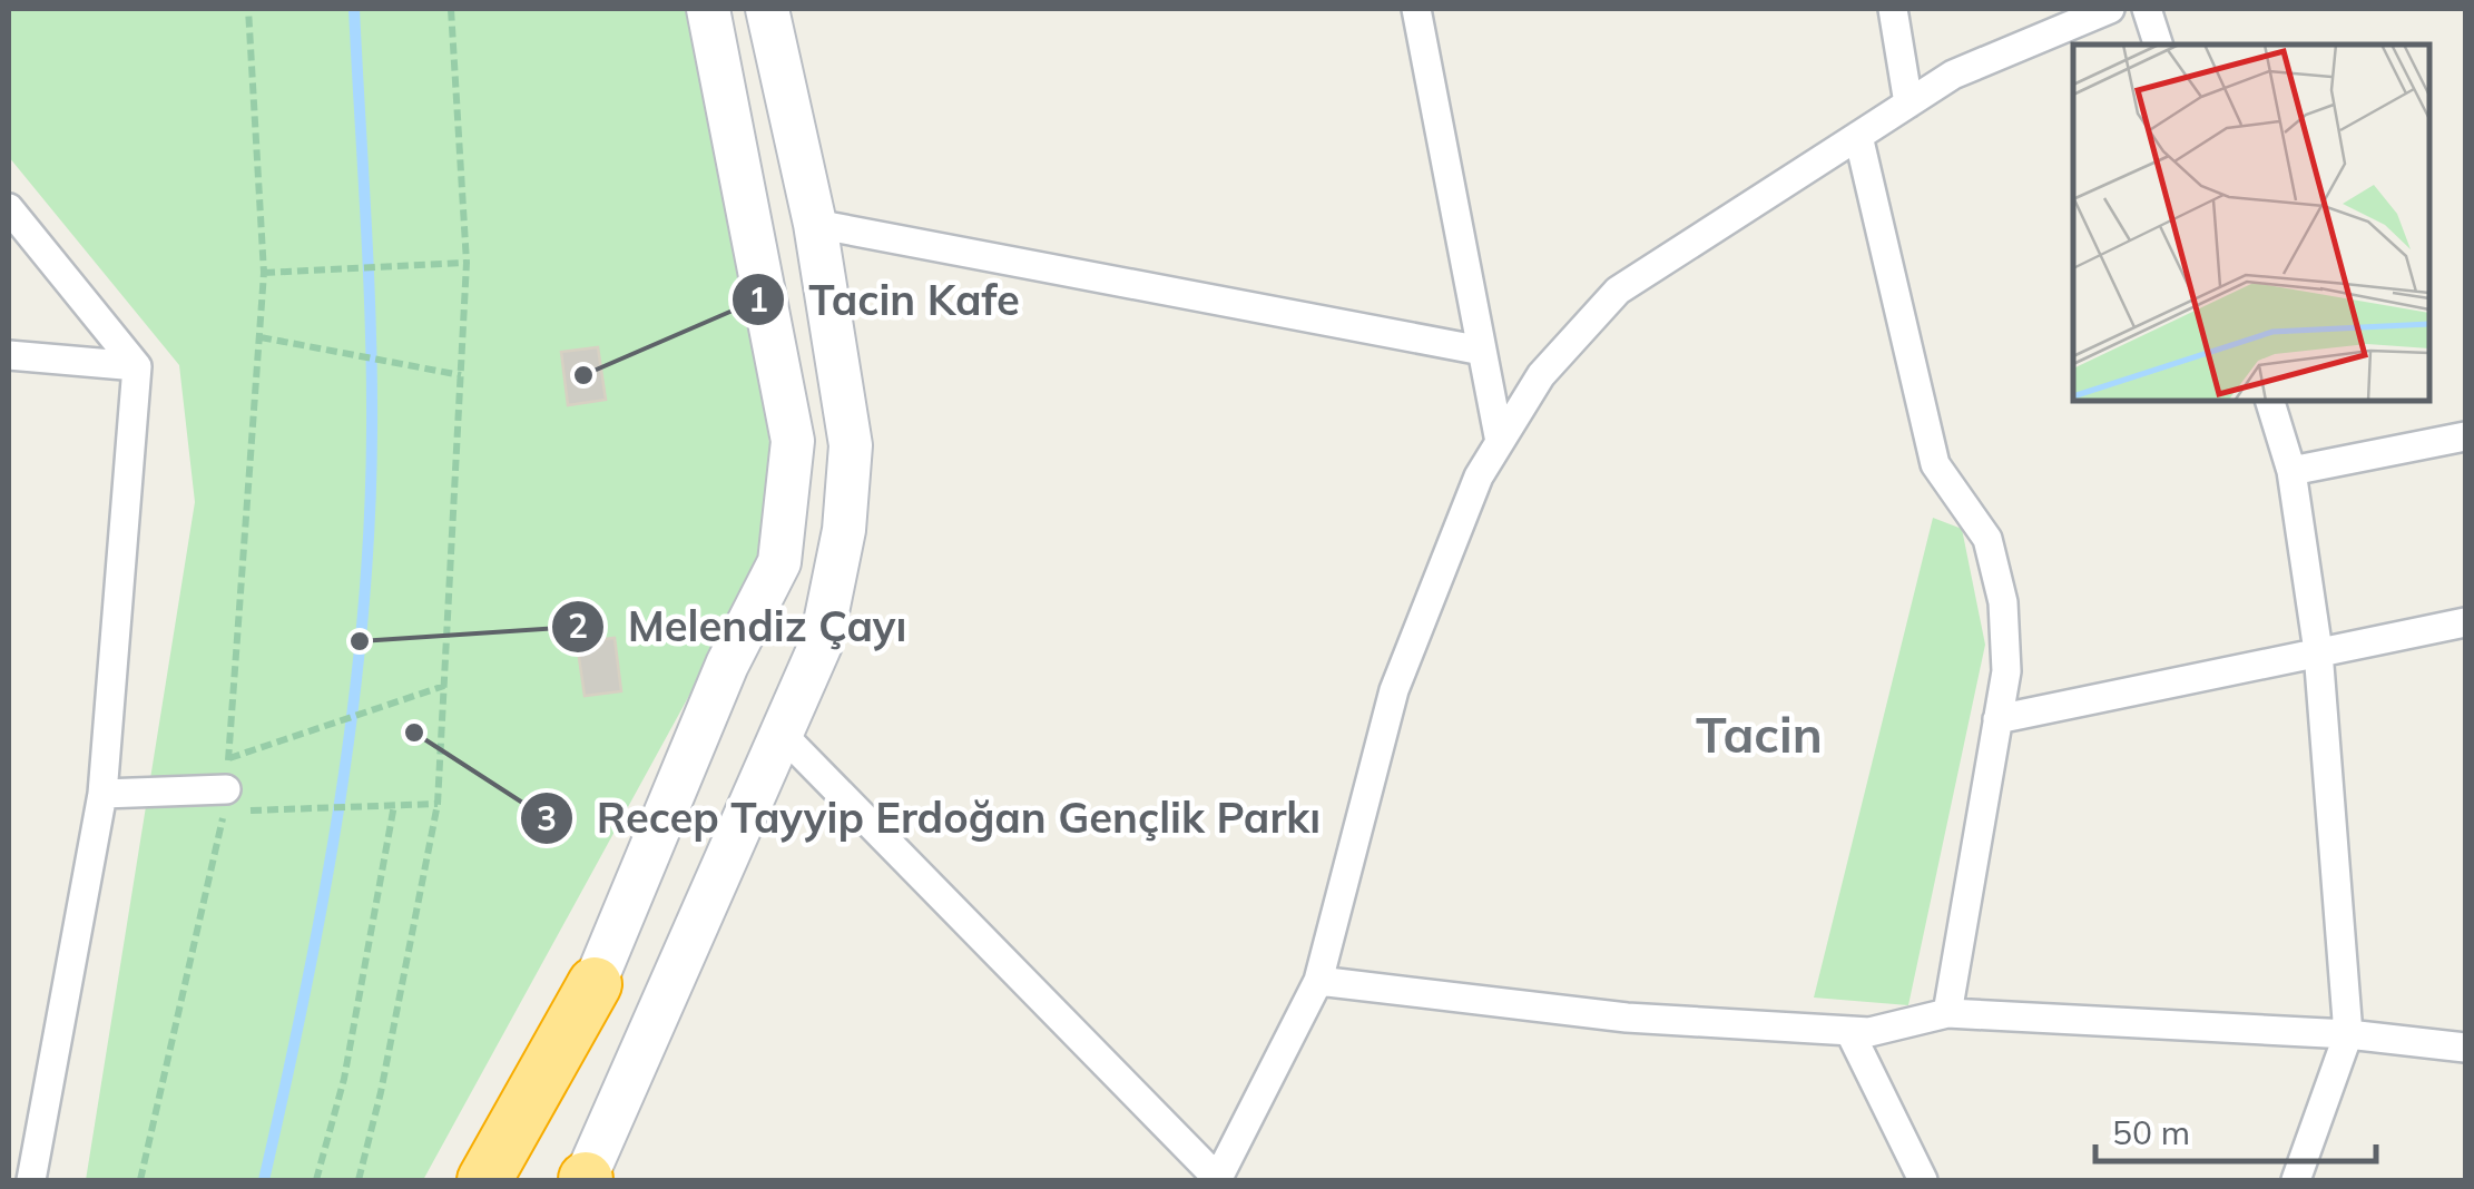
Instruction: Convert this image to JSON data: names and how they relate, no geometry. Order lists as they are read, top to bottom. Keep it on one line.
{"districts":["Tacin"],"places":["Tacin Kafe","Melendiz Çayı","Recep Tayyip Erdoğan Gençlik Parkı"],"scale_bar":"50 m"}
